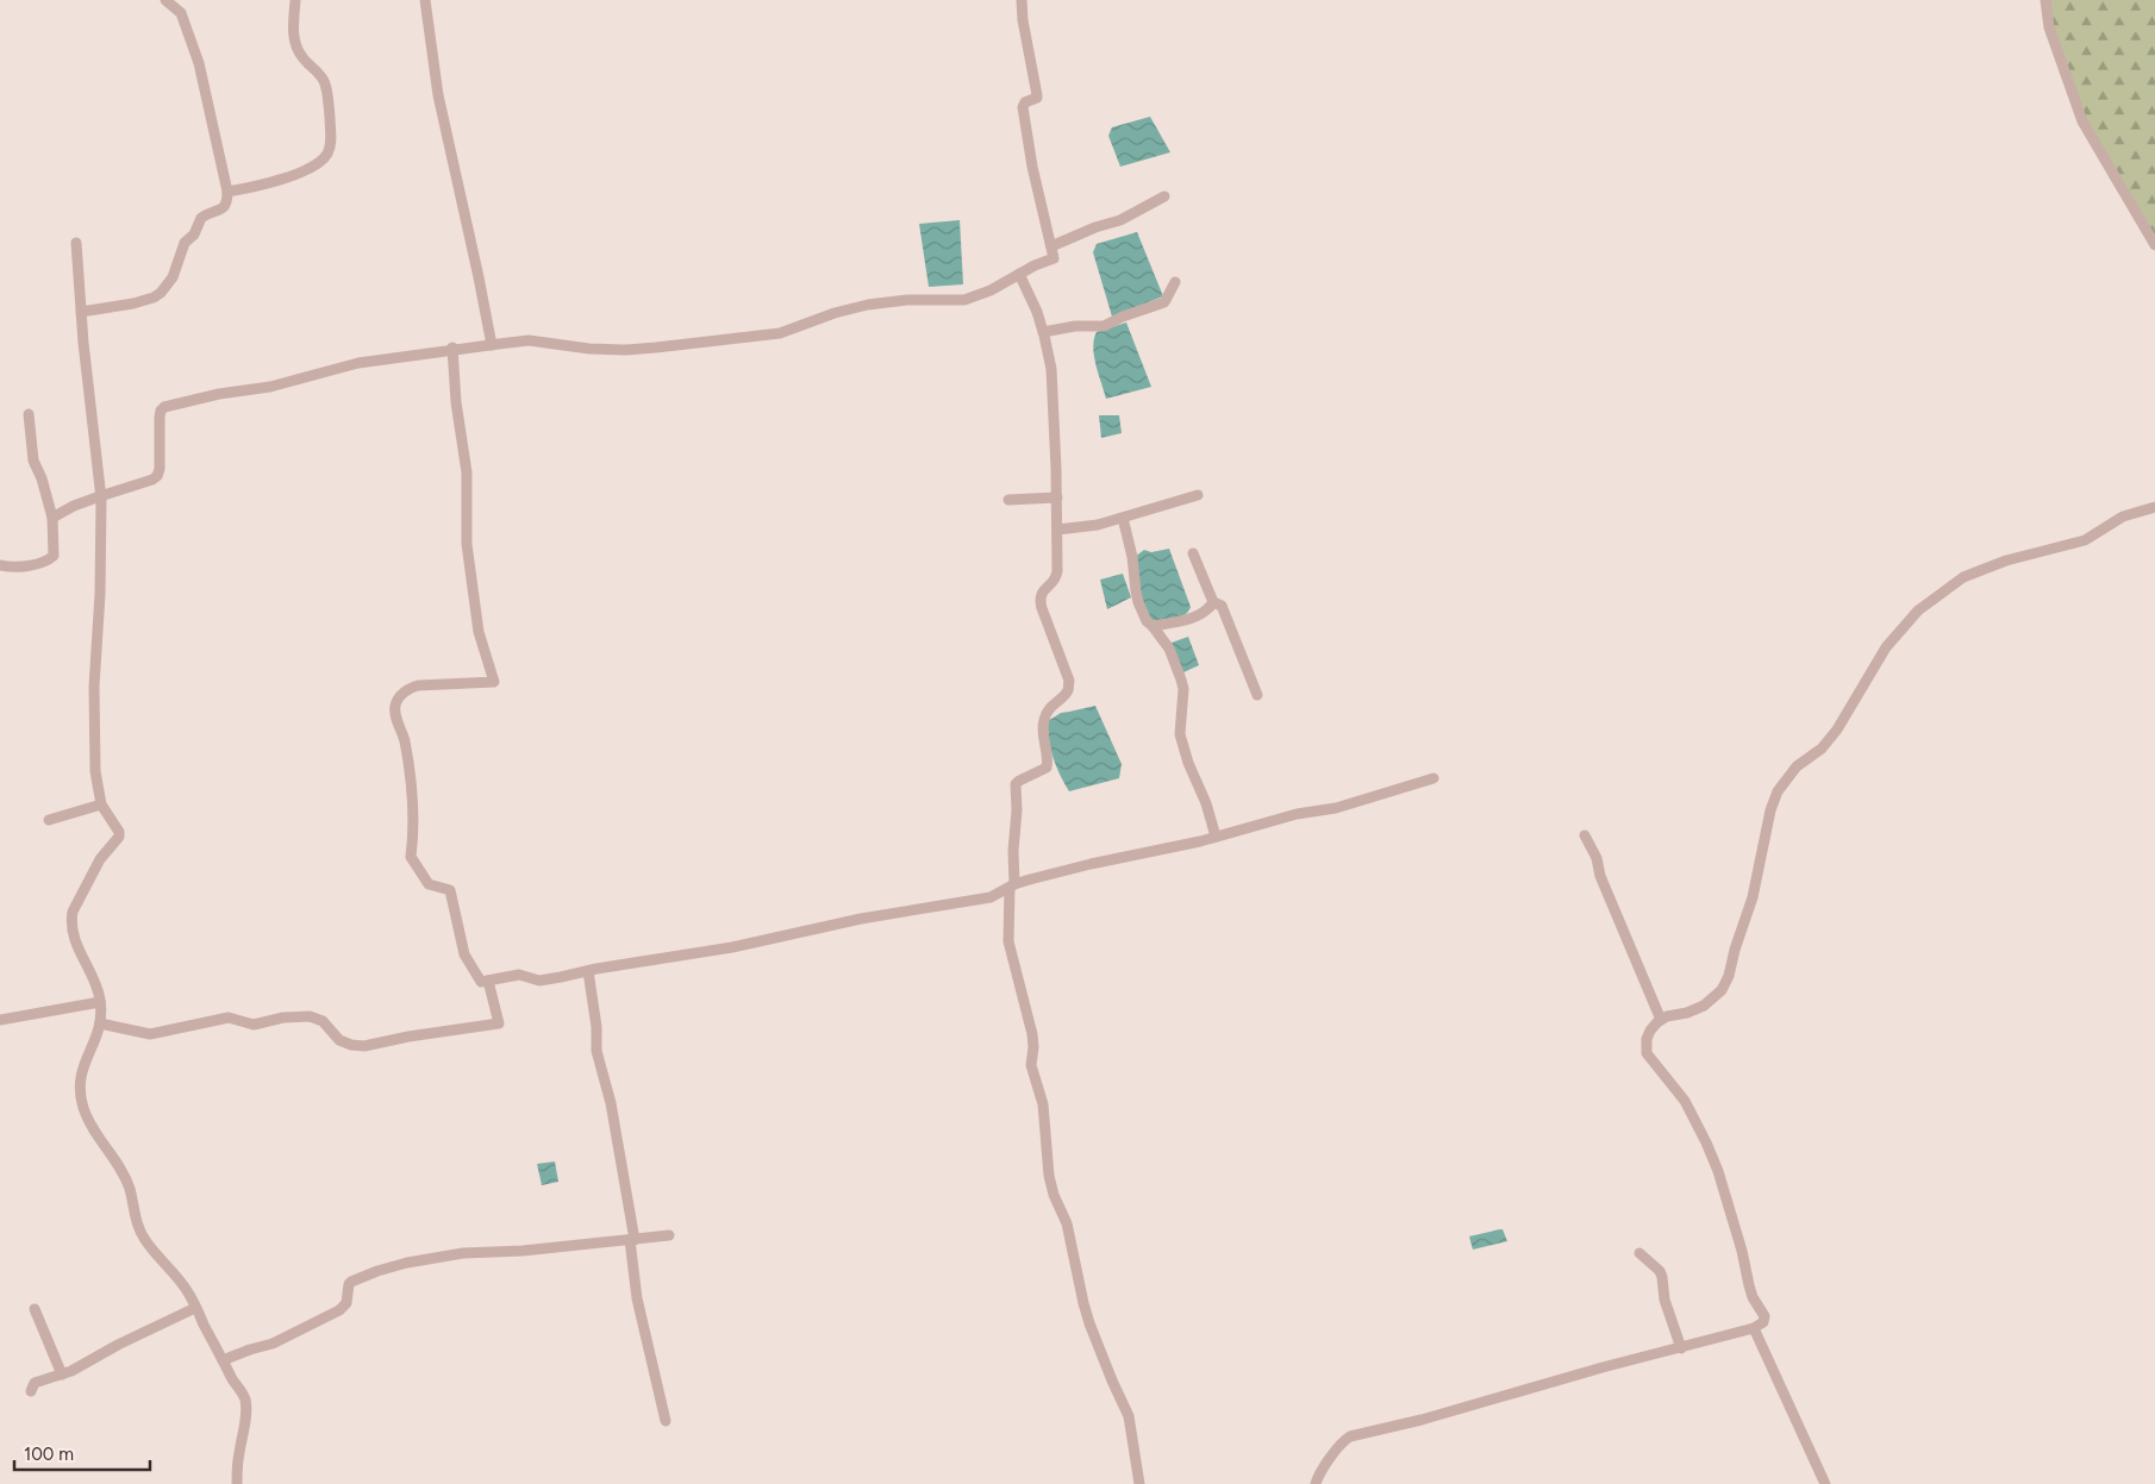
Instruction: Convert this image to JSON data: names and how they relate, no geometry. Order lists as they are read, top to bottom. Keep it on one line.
{"scale_bar":"100 m"}
